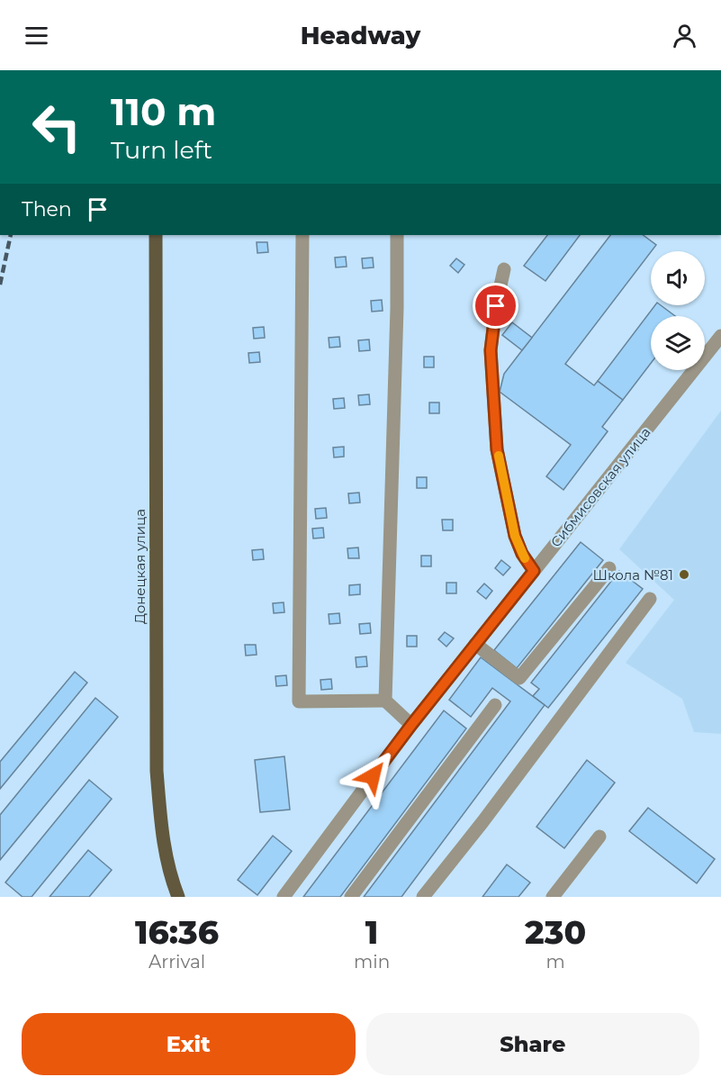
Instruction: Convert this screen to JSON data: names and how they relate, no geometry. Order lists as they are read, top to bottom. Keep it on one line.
{"streets":{"main road":["Донецкая улица"],"street":["Сибмисовская улица"]},"places":["Школа №81"],"page":{"header":"Headway","turn":["110 m","Turn left"],"then":"Then","eta":["16:36","Arrival","1","min","230","m"],"buttons":["Exit","Share"]}}
